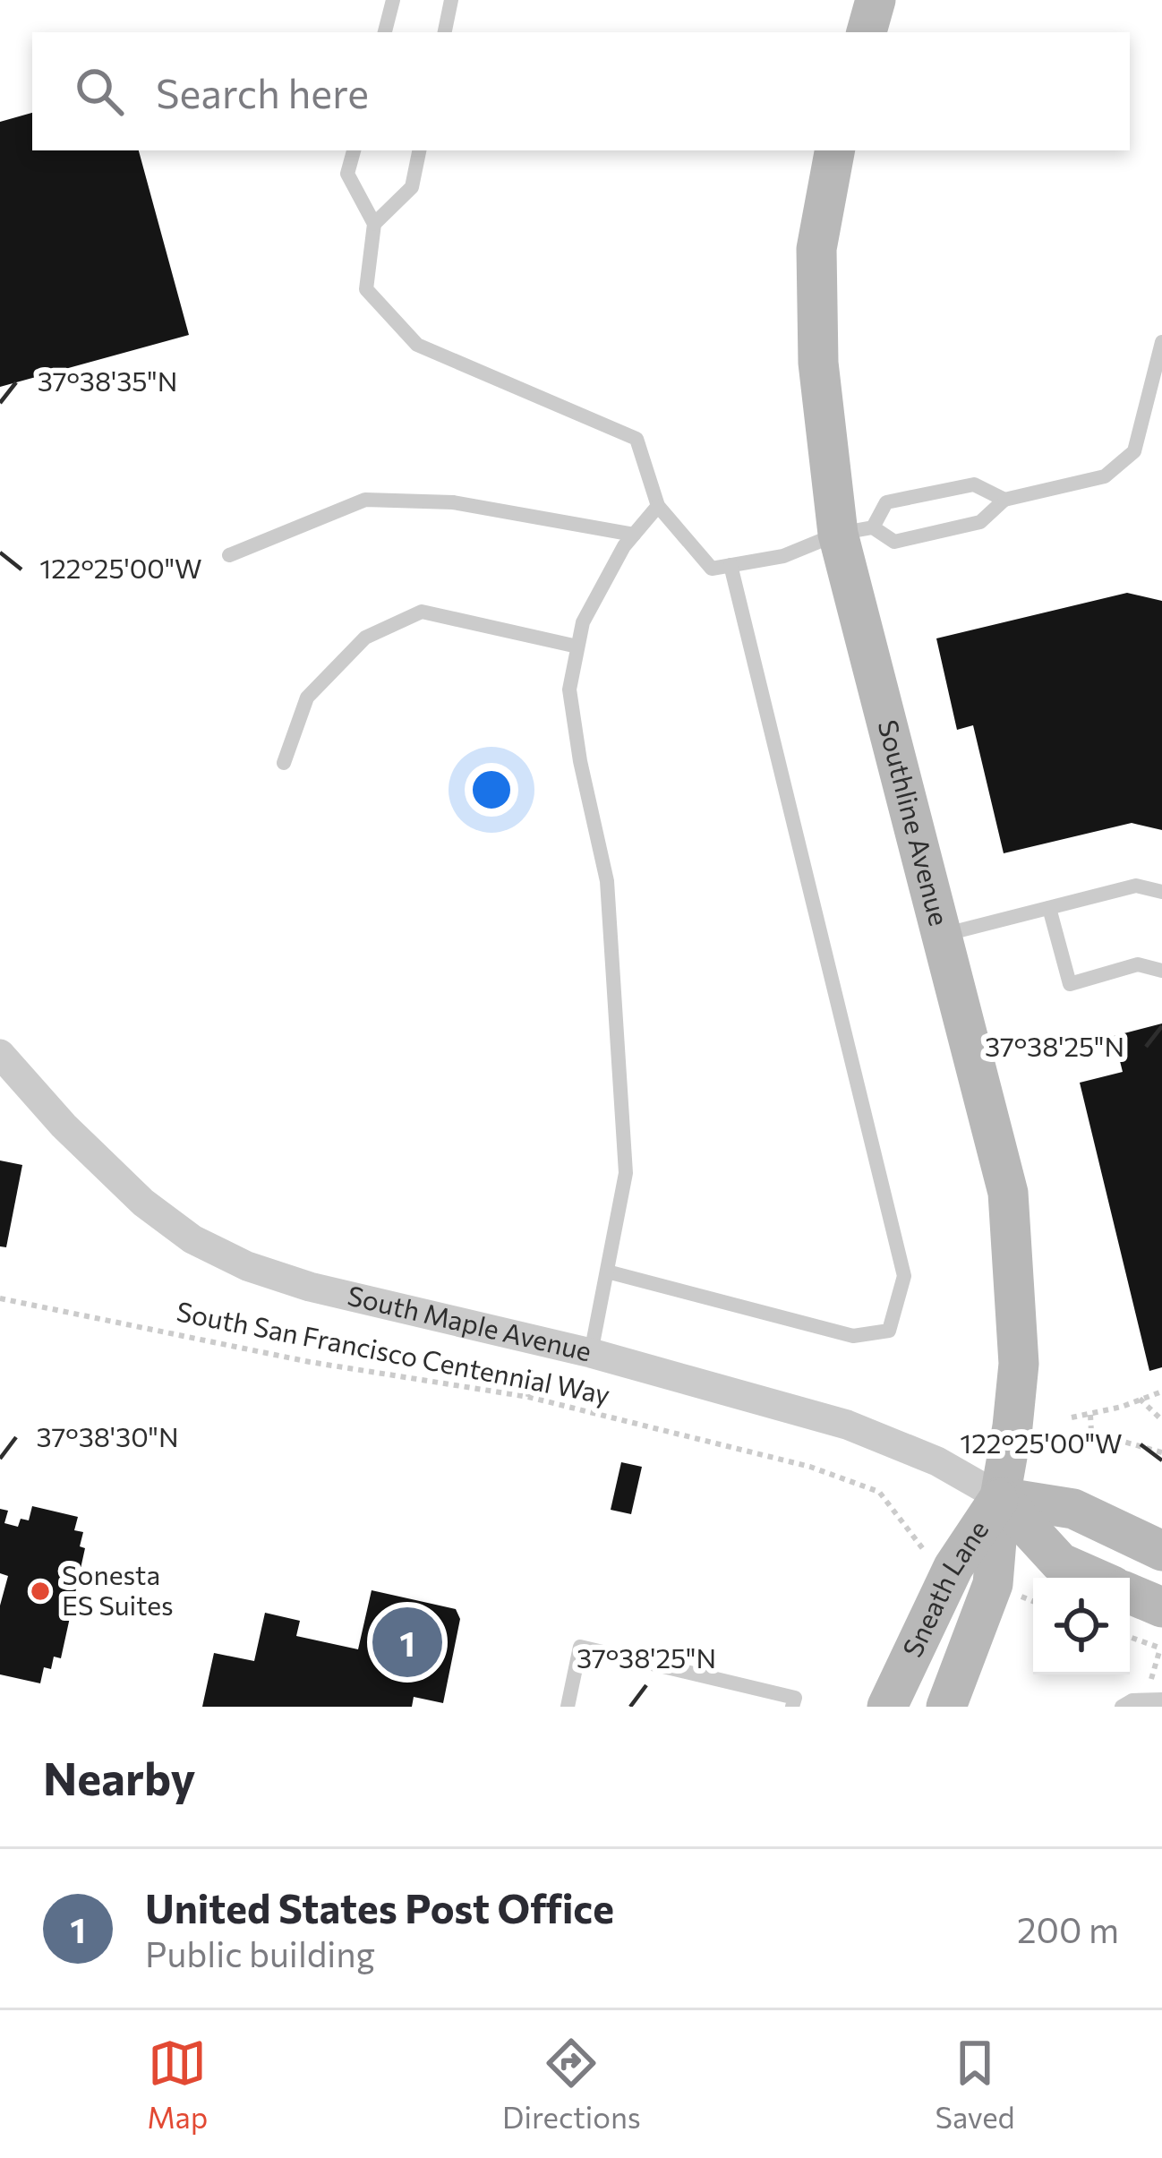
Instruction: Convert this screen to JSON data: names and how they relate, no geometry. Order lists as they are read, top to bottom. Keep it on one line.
{"streets":{"street":["Southline Avenue","South Maple Avenue","Sneath Lane"],"path":["South San Francisco Centennial Way"]},"crossings":[["Southline Avenue","South Maple Avenue"],["Southline Avenue","Sneath Lane"],["South Maple Avenue","Sneath Lane"]],"places":["Sonesta ES Suites"],"page":{"search":"Search here","pins":"1","heading":"Nearby","list":[{"mark":"1","name":"United States Post Office","note":"Public building","value":"200 m"}],"nav":["Map","Directions","Saved"]},"coordinates":["37°38'35\"N","122°25'00\"W","37°38'25\"N","37°38'30\"N"]}
